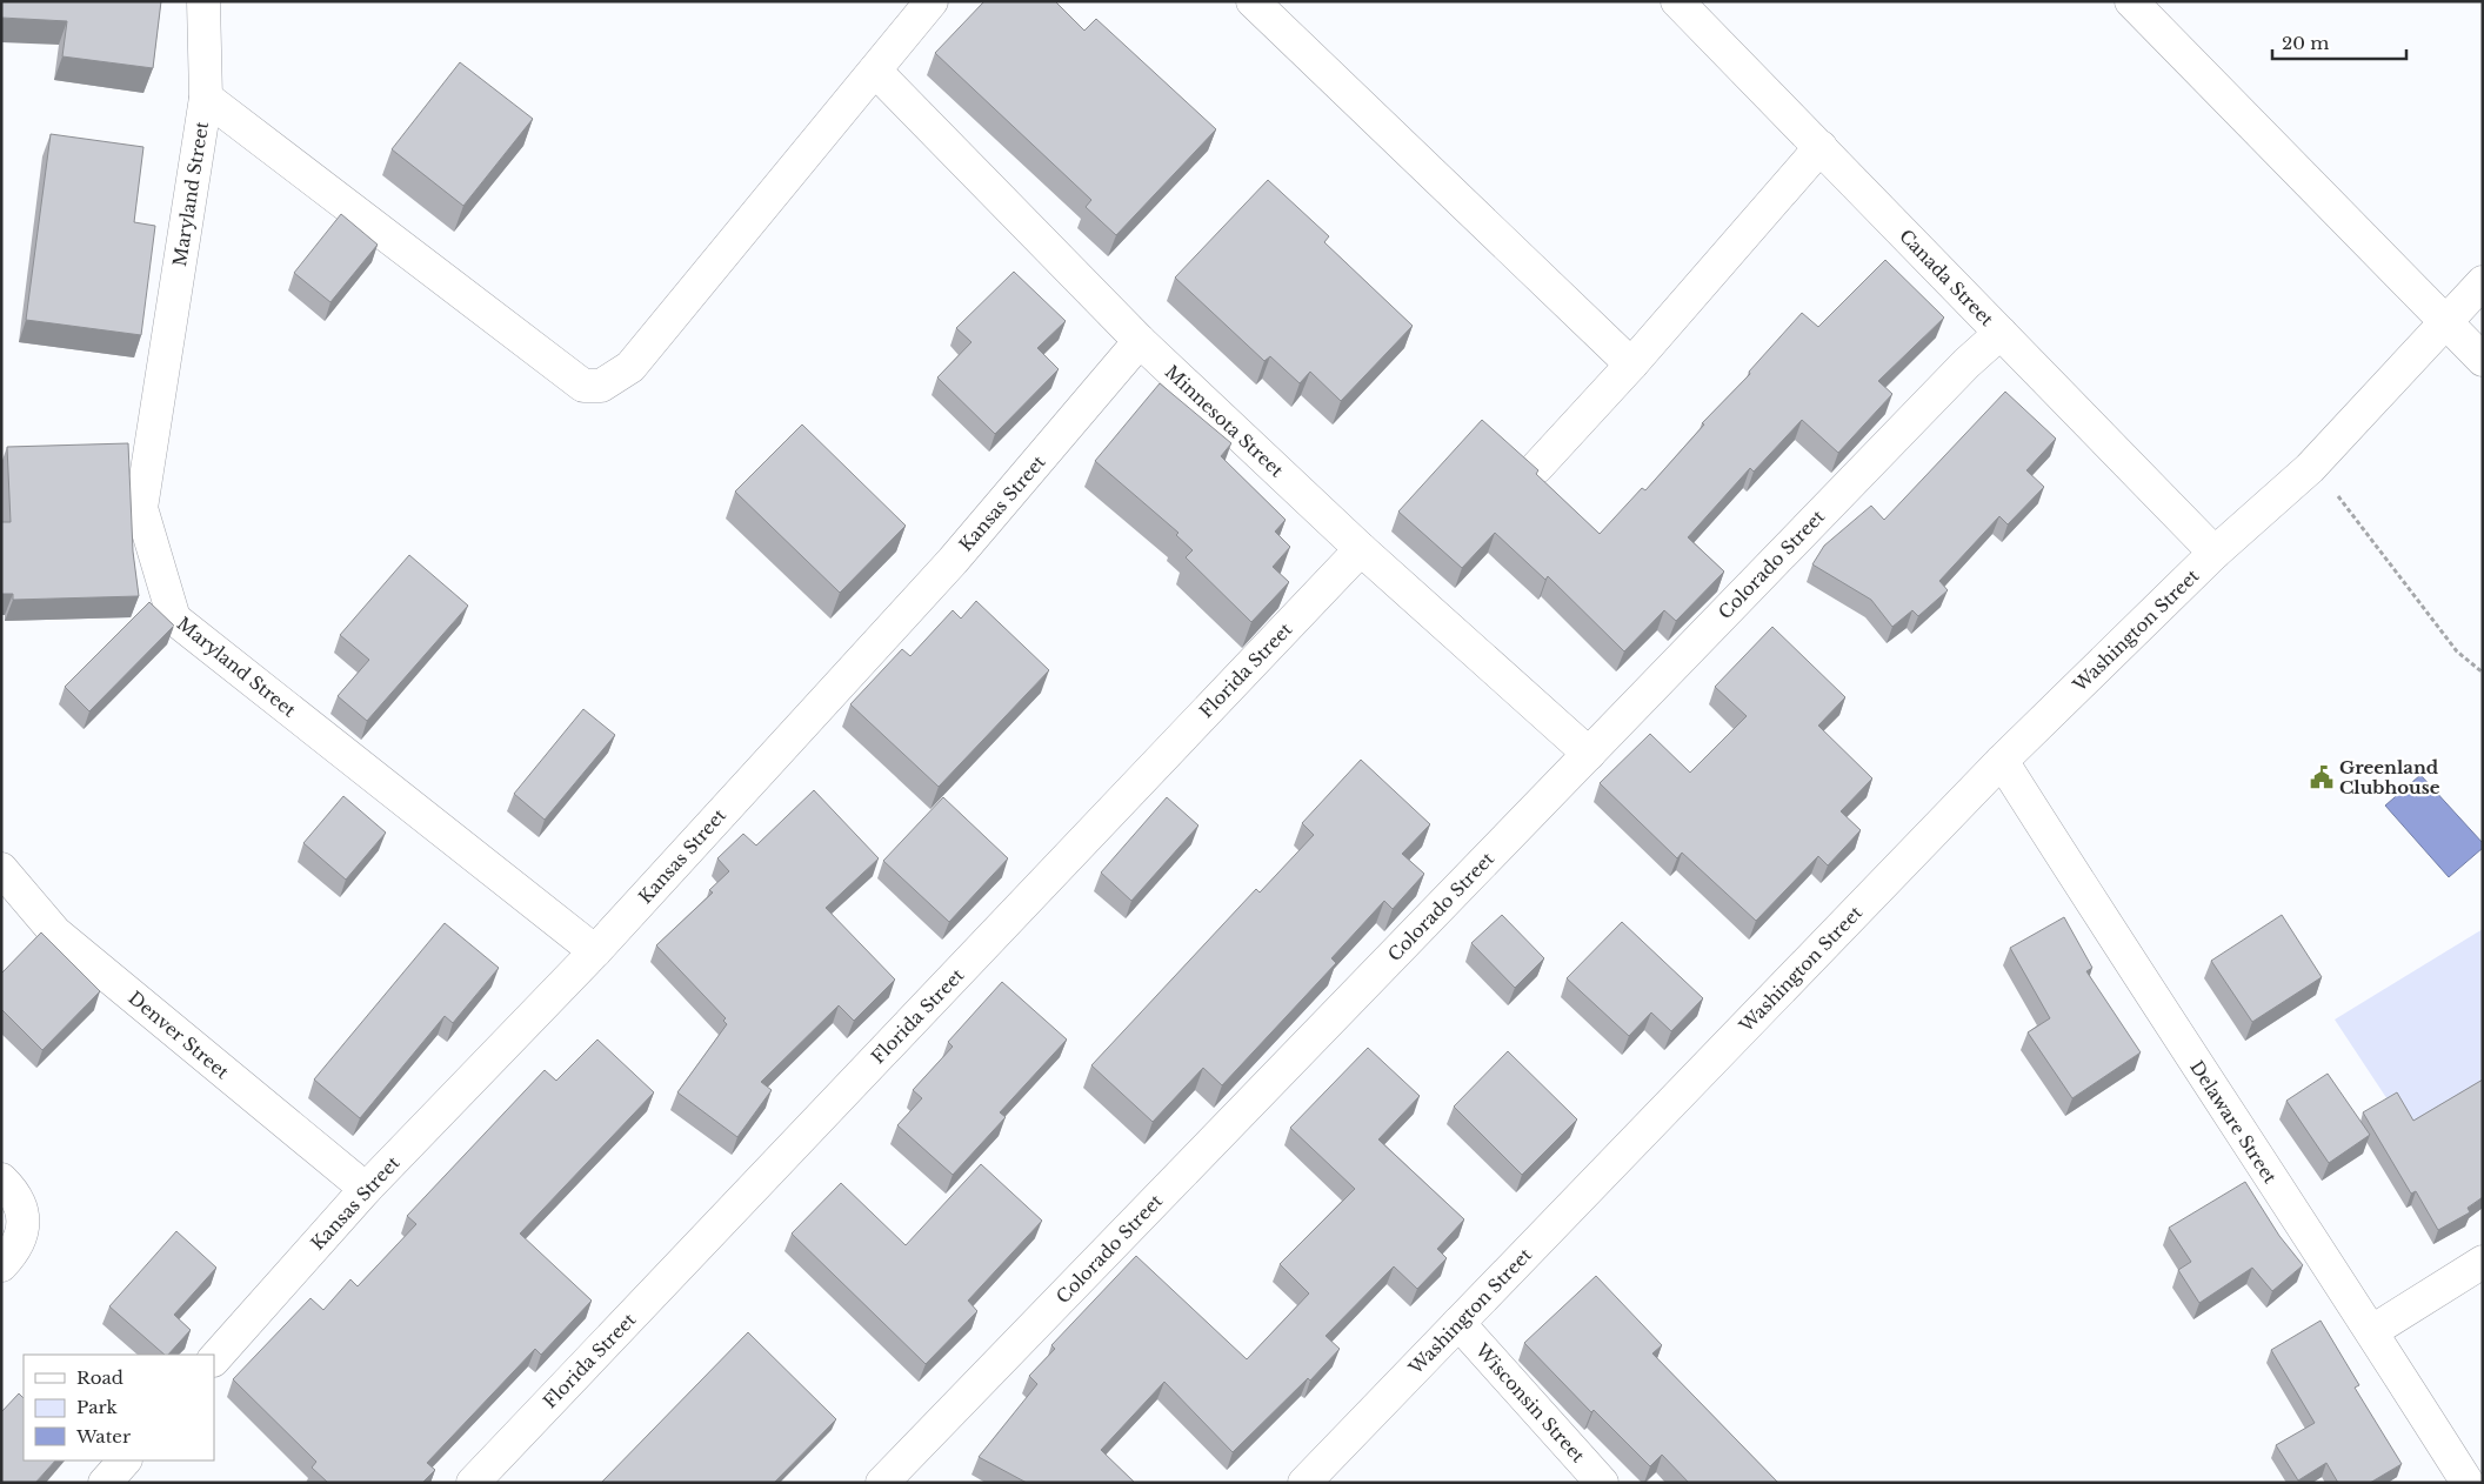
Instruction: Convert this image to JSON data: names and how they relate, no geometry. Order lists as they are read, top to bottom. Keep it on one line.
{"streets":{"street":["Maryland Street","Canada Street","Minnesota Street","Kansas Street","Colorado Street","Washington Street","Florida Street","Denver Street","Delaware Street","Wisconsin Street"]},"crossings":[["Maryland Street","Kansas Street"],["Canada Street","Colorado Street"],["Canada Street","Washington Street"],["Minnesota Street","Kansas Street"],["Minnesota Street","Colorado Street"],["Minnesota Street","Florida Street"],["Kansas Street","Denver Street"],["Washington Street","Delaware Street"],["Washington Street","Wisconsin Street"]],"places":{"public building":["Greenland Clubhouse"]},"legend":["Road","Park","Water"],"scale_bar":"20 m"}
